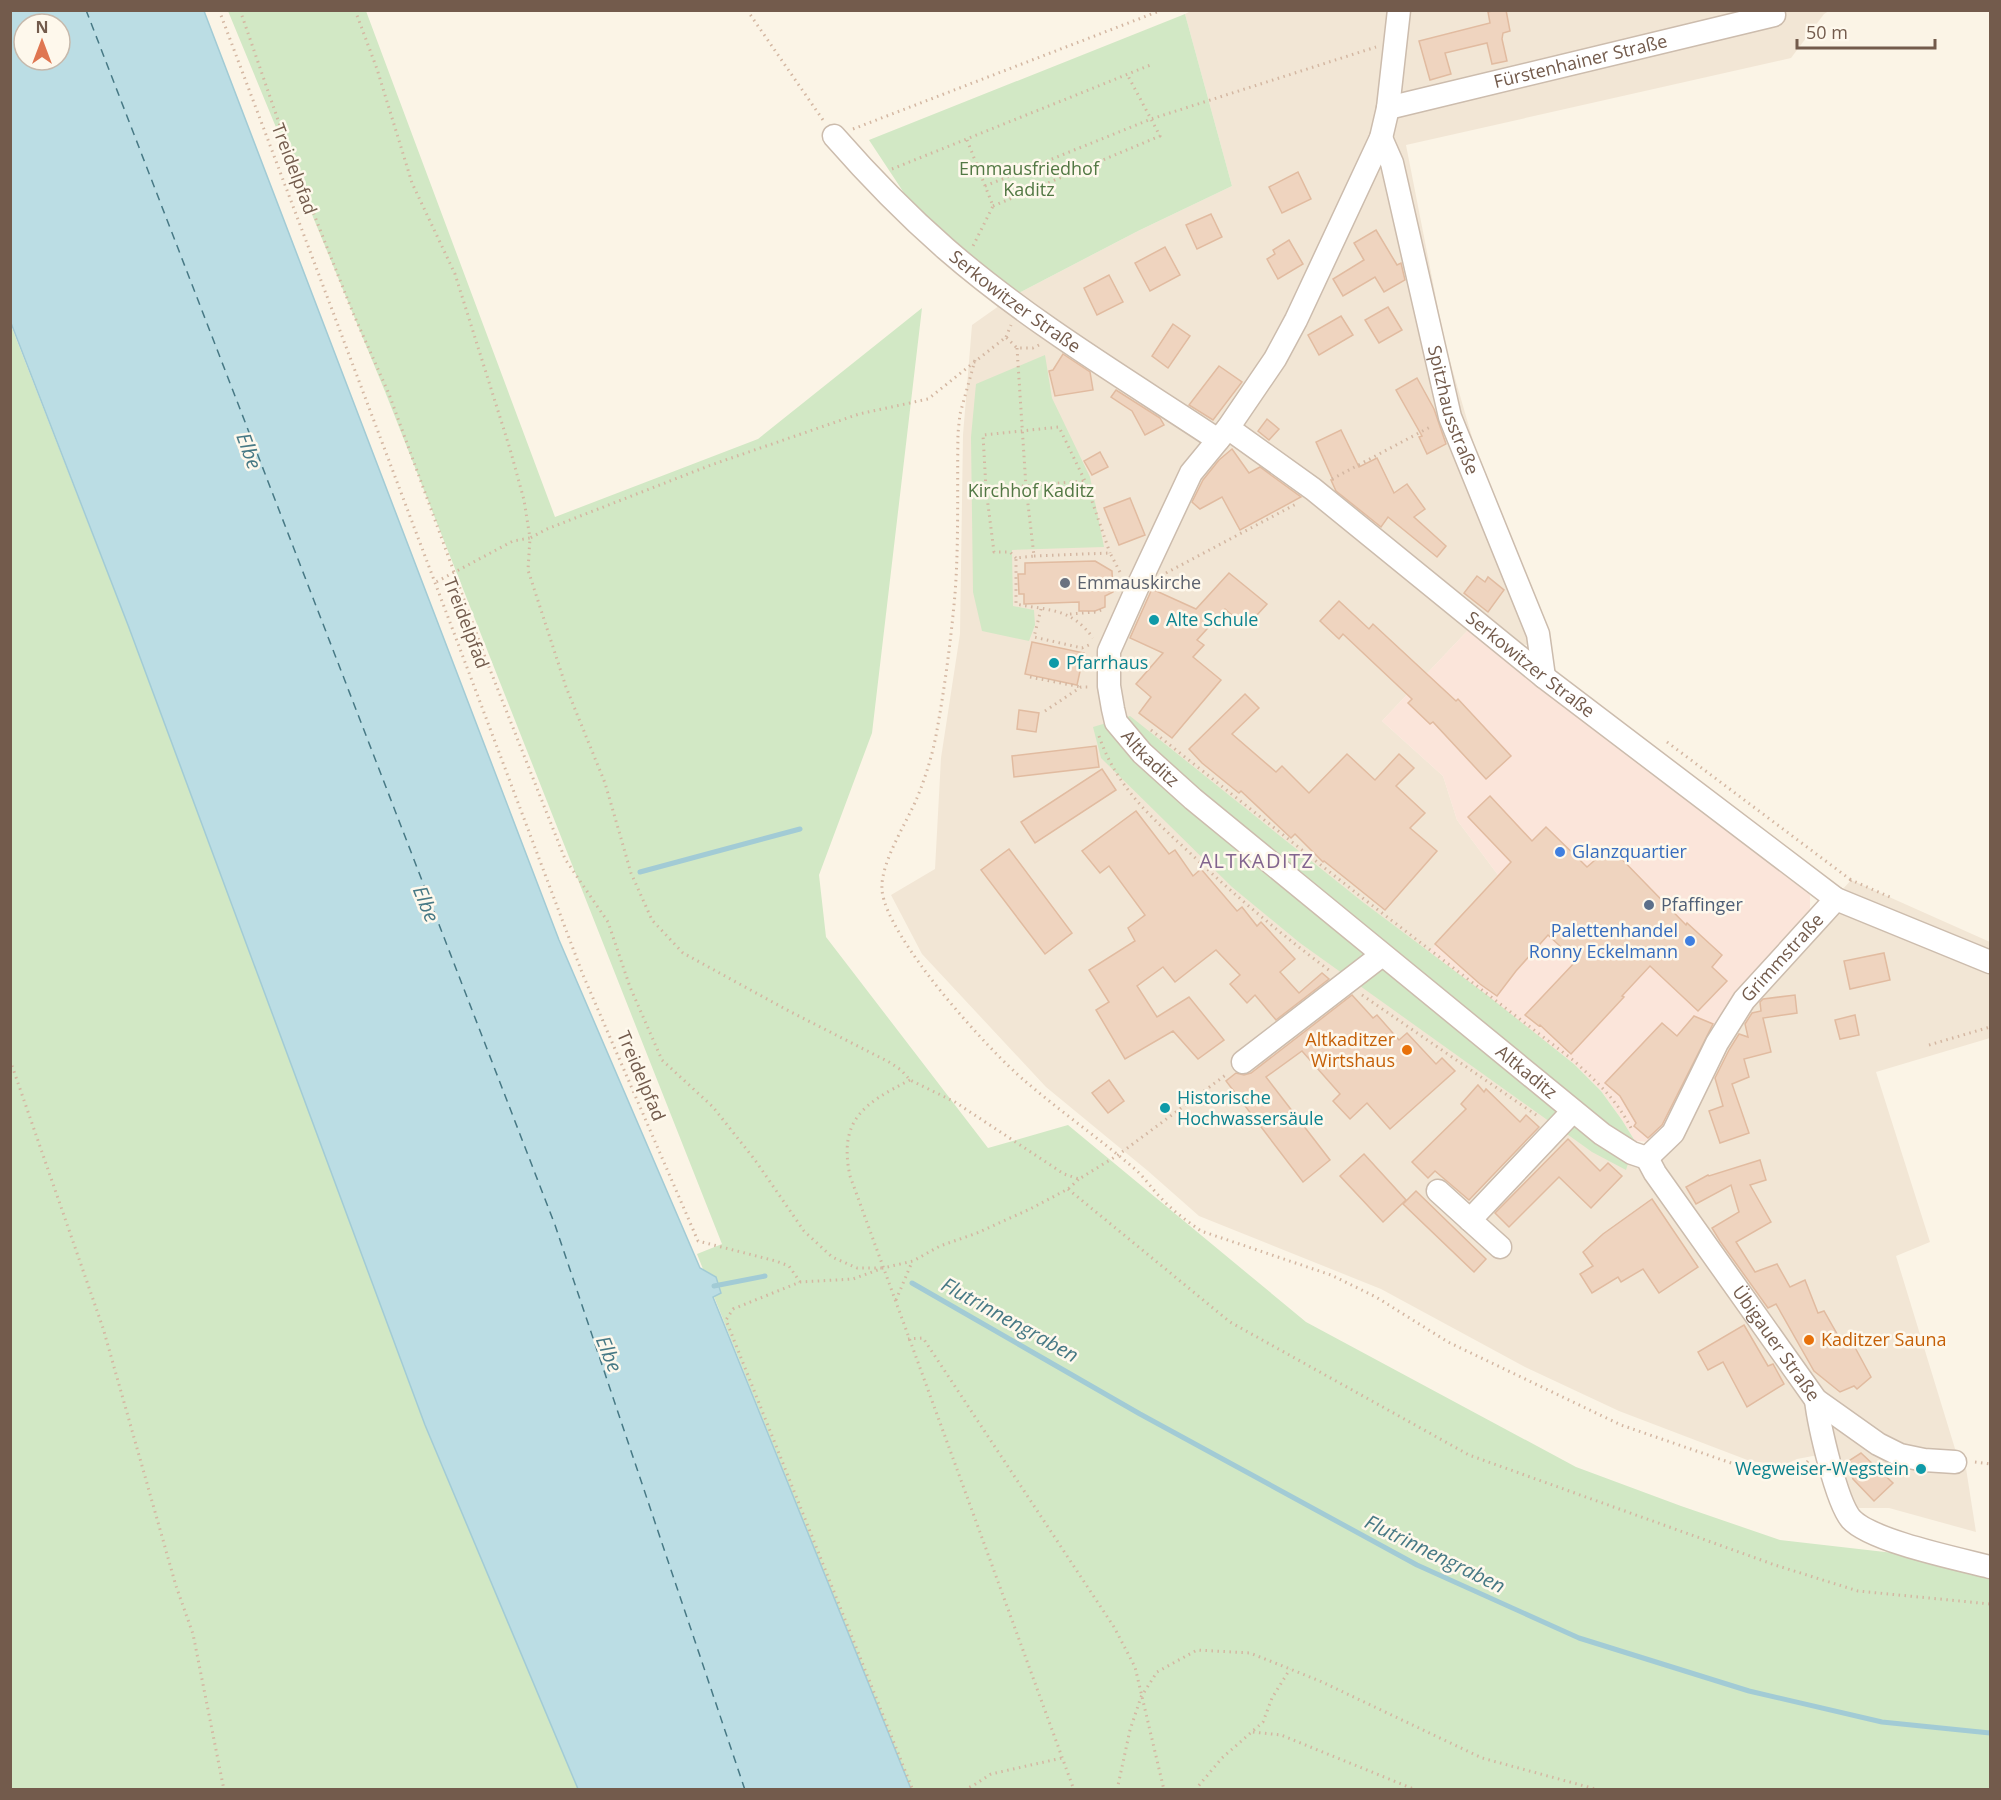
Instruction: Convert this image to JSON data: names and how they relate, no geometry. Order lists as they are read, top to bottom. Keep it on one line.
{"streets":{"street":["Fürstenhainer Straße","Serkowitzer Straße","Spitzhausstraße","Altkaditz","Grimmstraße","Übigauer Straße"],"path":["Treidelpfad"]},"crossings":[["Serkowitzer Straße","Spitzhausstraße"],["Serkowitzer Straße","Altkaditz"],["Serkowitzer Straße","Grimmstraße"],["Altkaditz","Grimmstraße"],["Altkaditz","Übigauer Straße"],["Grimmstraße","Übigauer Straße"]],"districts":["ALTKADITZ"],"water":["Elbe","Flutrinnengraben"],"parks":["Emmausfriedhof Kaditz","Kirchhof Kaditz"],"places":["Emmauskirche","Alte Schule","Pfarrhaus","Glanzquartier","Pfaffinger","Palettenhandel Ronny Eckelmann","Altkaditzer Wirtshaus","Historische Hochwassersäule","Kaditzer Sauna","Wegweiser-Wegstein"],"scale_bar":"50 m","north":"top"}
